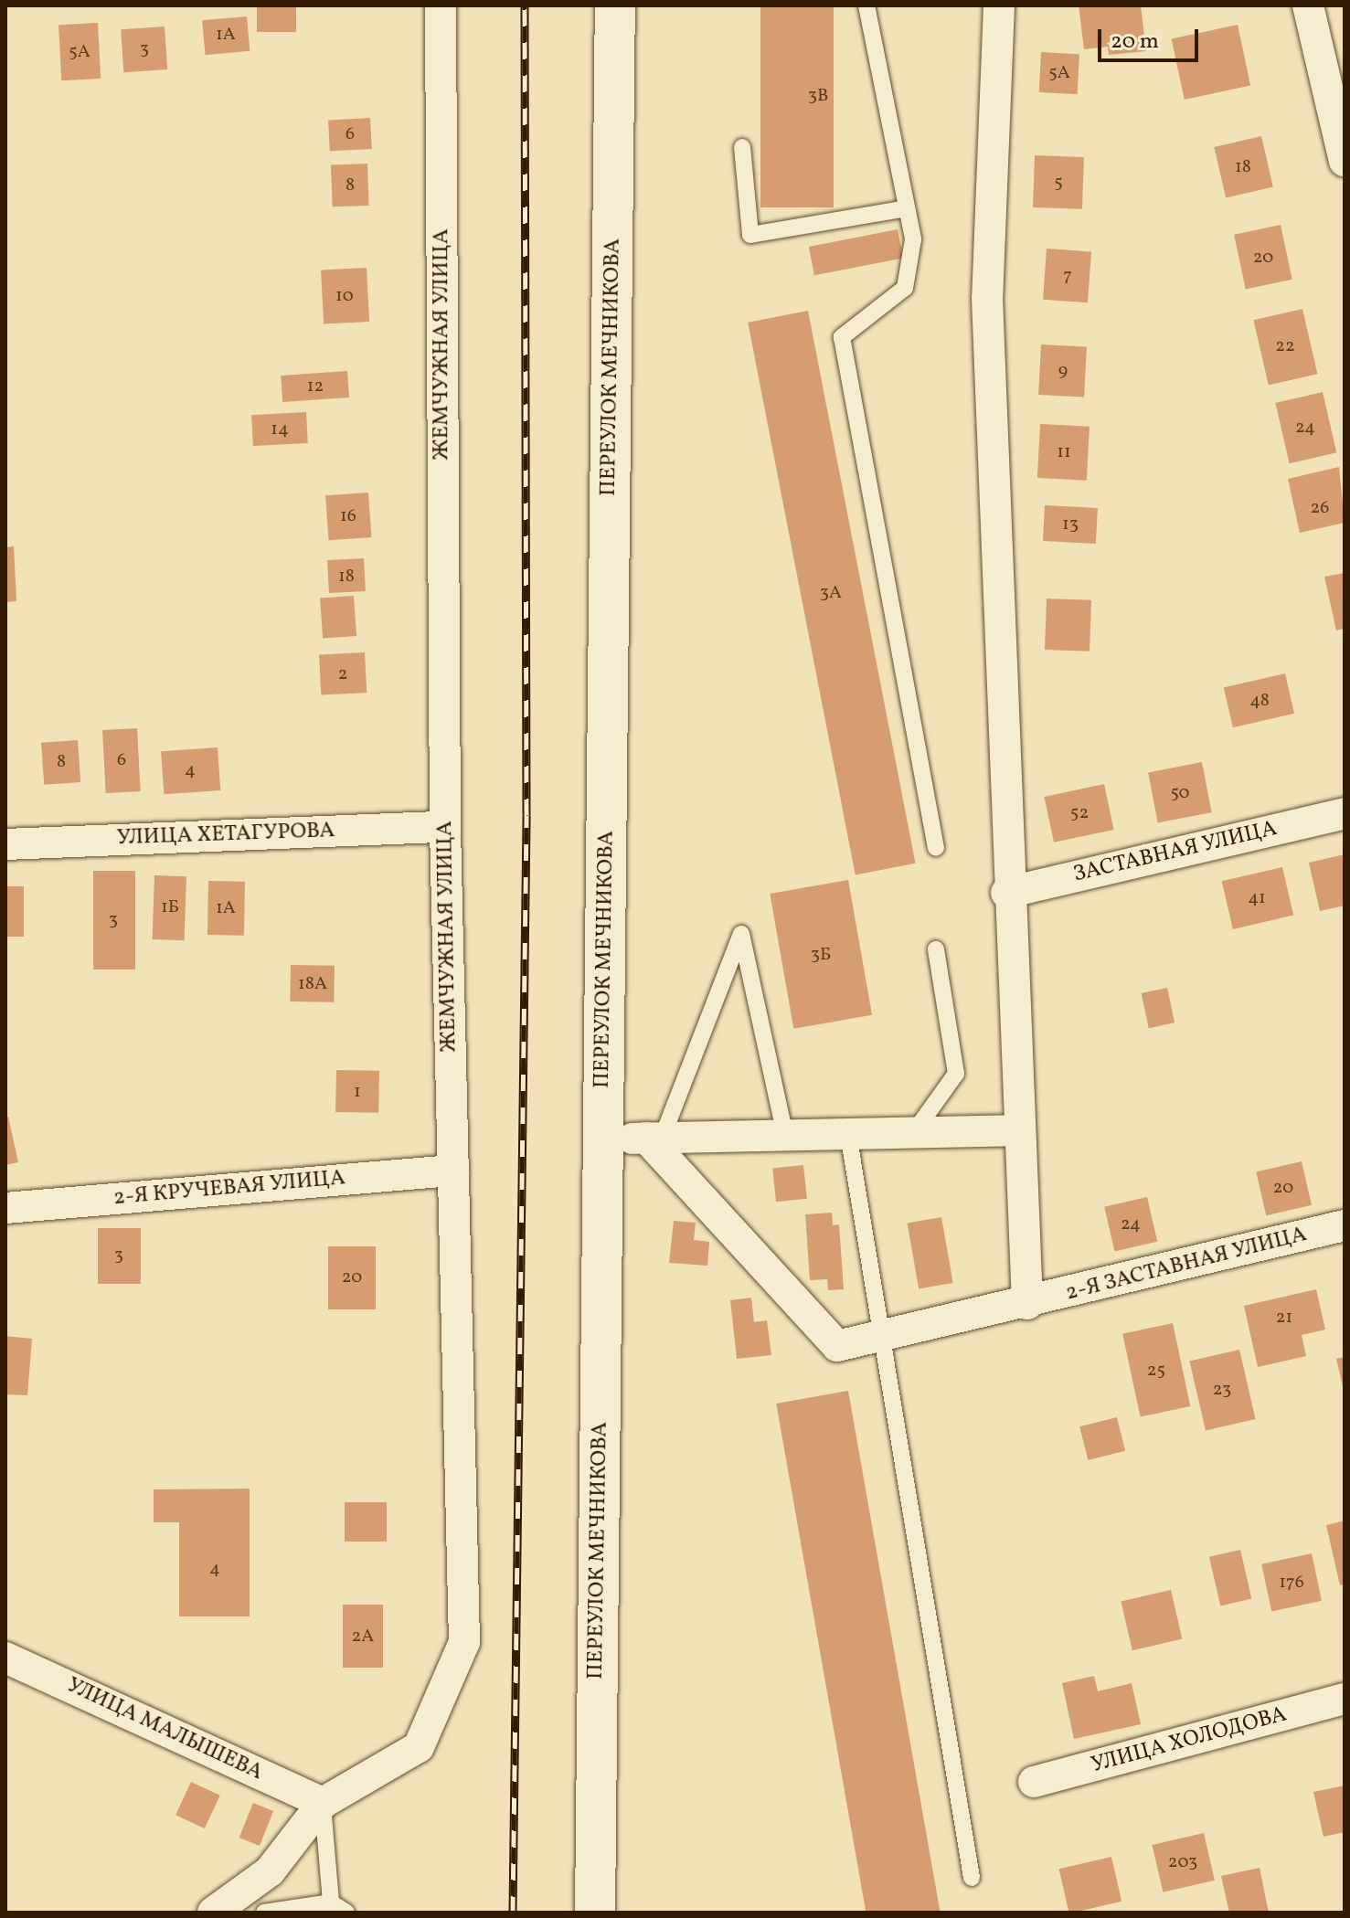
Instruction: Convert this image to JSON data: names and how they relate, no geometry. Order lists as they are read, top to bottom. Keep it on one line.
{"streets":{"street":["ЖЕМЧУЖНАЯ УЛИЦА","ПЕРЕУЛОК МЕЧНИКОВА","УЛИЦА ХЕТАГУРОВА","ЗАСТАВНАЯ УЛИЦА","2-Я КРУЧЕВАЯ УЛИЦА","2-Я ЗАСТАВНАЯ УЛИЦА","УЛИЦА МАЛЫШЕВА","УЛИЦА ХОЛОДОВА"]},"crossings":[["ЖЕМЧУЖНАЯ УЛИЦА","УЛИЦА ХЕТАГУРОВА"],["ЖЕМЧУЖНАЯ УЛИЦА","2-Я КРУЧЕВАЯ УЛИЦА"],["ЖЕМЧУЖНАЯ УЛИЦА","УЛИЦА МАЛЫШЕВА"]],"house_numbers":["1А","3","5А","5А","3В","6","18","5","8","20","7","10","22","9","12","24","14","11","26","16","13","18","3А","2","48","6","8","4","50","52","41","1Б","1А","3","3Б","18А","1","20","24","3","20","21","25","23","4","176","2А","203"],"scale_bar":"20 m"}
